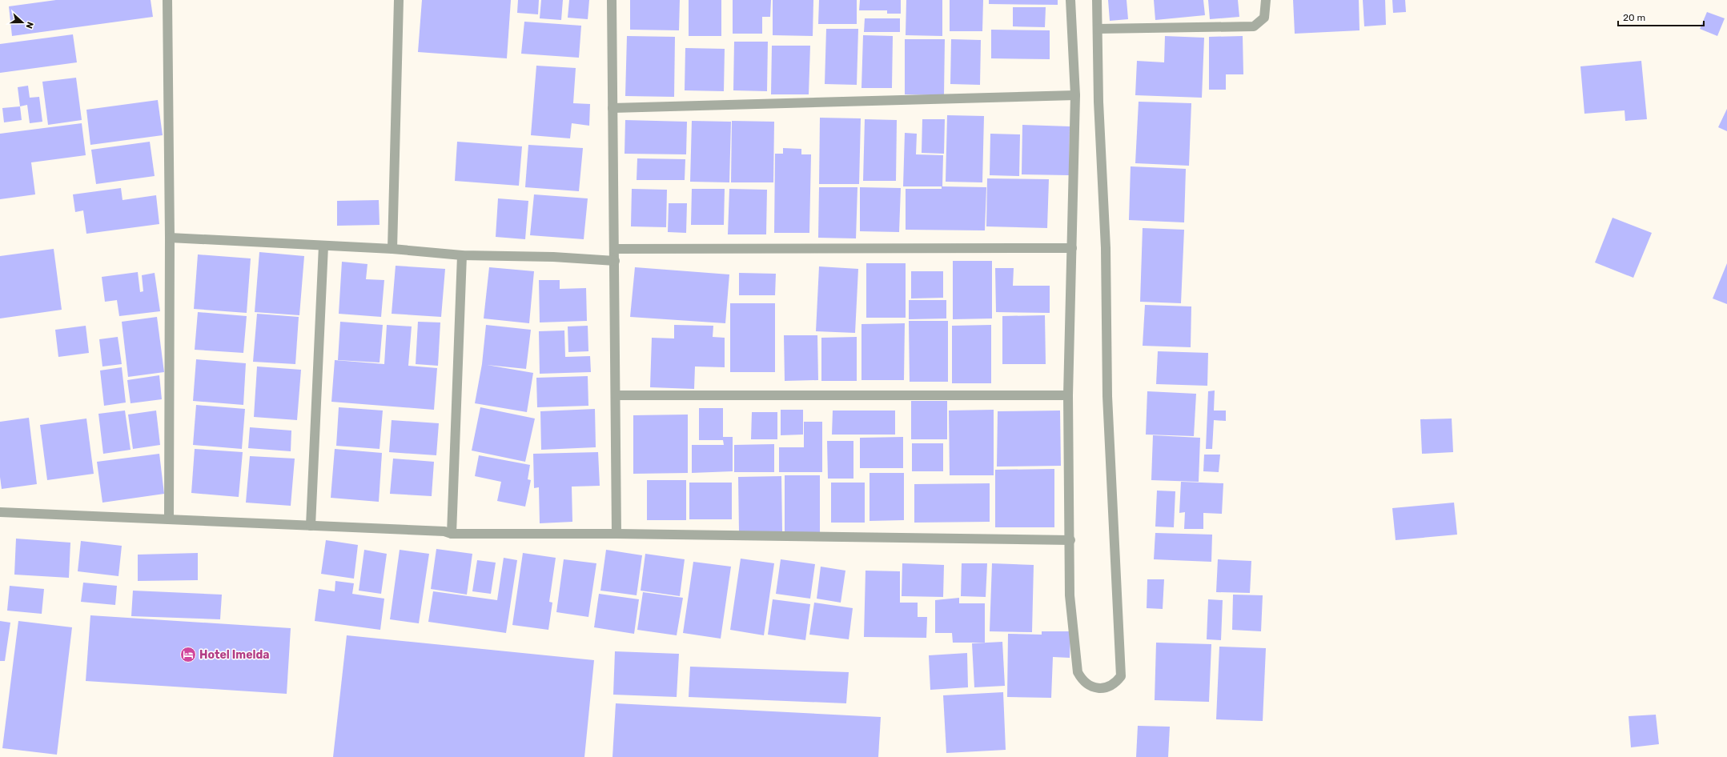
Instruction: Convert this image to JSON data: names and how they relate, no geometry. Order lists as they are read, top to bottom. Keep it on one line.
{"places":{"hotel":["Hotel Imelda"]},"scale_bar":"20 m","north":"right"}
